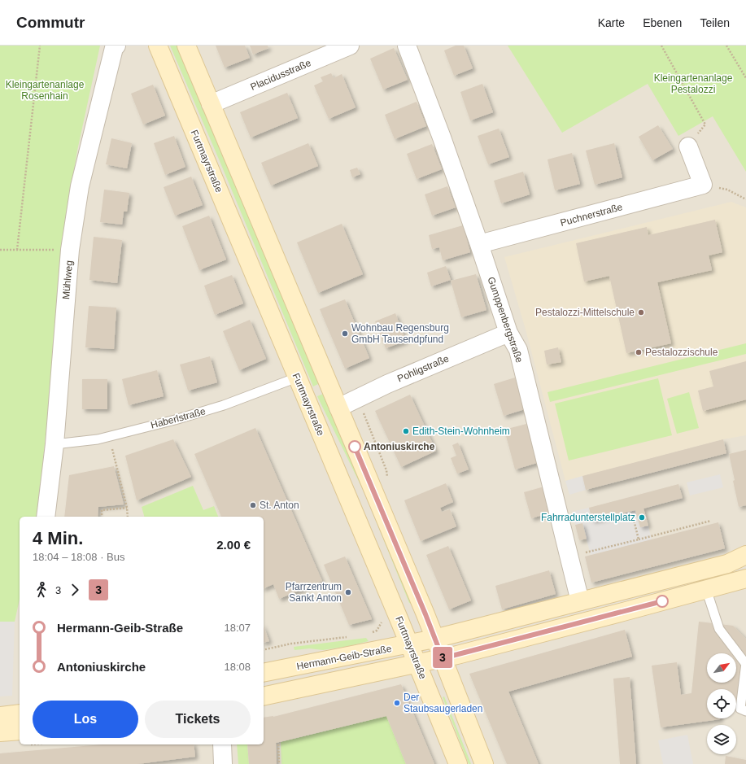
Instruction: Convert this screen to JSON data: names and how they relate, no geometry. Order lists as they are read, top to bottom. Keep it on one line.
{"streets":{"main road":["Furtmayrstraße","Hermann-Geib-Straße"],"street":["Placidusstraße","Puchnerstraße","Mühlweg","Gumppenbergstraße","Pohligstraße"],"lane":["Haberlstraße"]},"crossings":[["Furtmayrstraße","Haberlstraße"],["Furtmayrstraße","Hermann-Geib-Straße"],["Puchnerstraße","Gumppenbergstraße"],["Mühlweg","Haberlstraße"],["Gumppenbergstraße","Pohligstraße"],["Gumppenbergstraße","Hermann-Geib-Straße"]],"parks":["Kleingartenanlage Pestalozzi","Kleingartenanlage Rosenhain"],"places":["Pestalozzi-Mittelschule","Wohnbau Regensburg GmbH Tausendpfund","Pestalozzischule","Edith-Stein-Wohnheim","Antoniuskirche","St. Anton","Fahrradunterstellplatz","Pfarrzentrum Sankt Anton","Der Staubsaugerladen"],"lines":["bus line 3"],"north":"top right","page":{"header":"Commutr","nav":["Karte","Ebenen","Teilen"],"on_map":"3","heading":["4 Min.","18:04 – 18:08 · Bus","2.00 €"],"legs":["3","3"],"list":[{"name":"Hermann-Geib-Straße","value":"18:07"},{"name":"Antoniuskirche","value":"18:08"}],"buttons":["Los","Tickets"]}}
